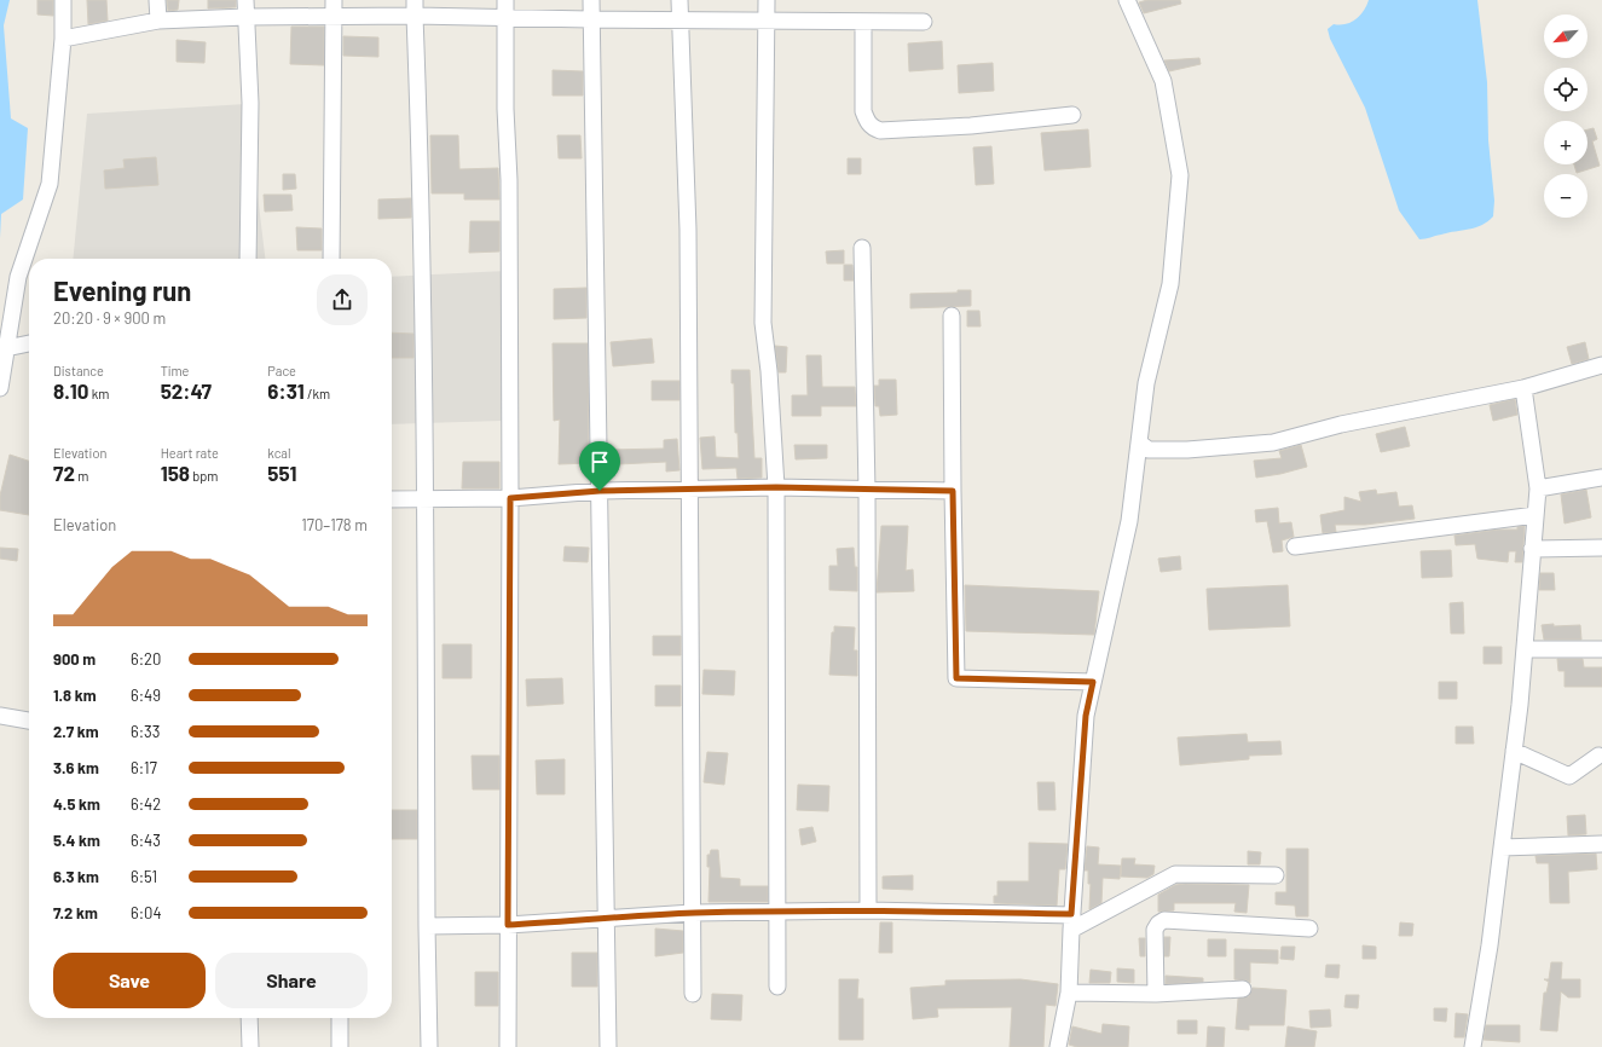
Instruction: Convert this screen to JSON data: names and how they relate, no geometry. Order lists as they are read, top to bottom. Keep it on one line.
{"north":"bottom left","page":{"map_buttons":["+","−"],"heading":["Evening run","20:20 · 9 × 900 m"],"stats":[["Distance","8.10 km"],["Time","52:47"],["Pace","6:31 /km"],["Elevation","72 m"],["Heart rate","158 bpm"],["kcal","551"]],"chart":["Elevation","170–178 m"],"list":[{"name":"900 m","note":"6:20"},{"name":"1.8 km","note":"6:49"},{"name":"2.7 km","note":"6:33"},{"name":"3.6 km","note":"6:17"},{"name":"4.5 km","note":"6:42"},{"name":"5.4 km","note":"6:43"},{"name":"6.3 km","note":"6:51"},{"name":"7.2 km","note":"6:04"}],"buttons":["Save","Share"]}}
